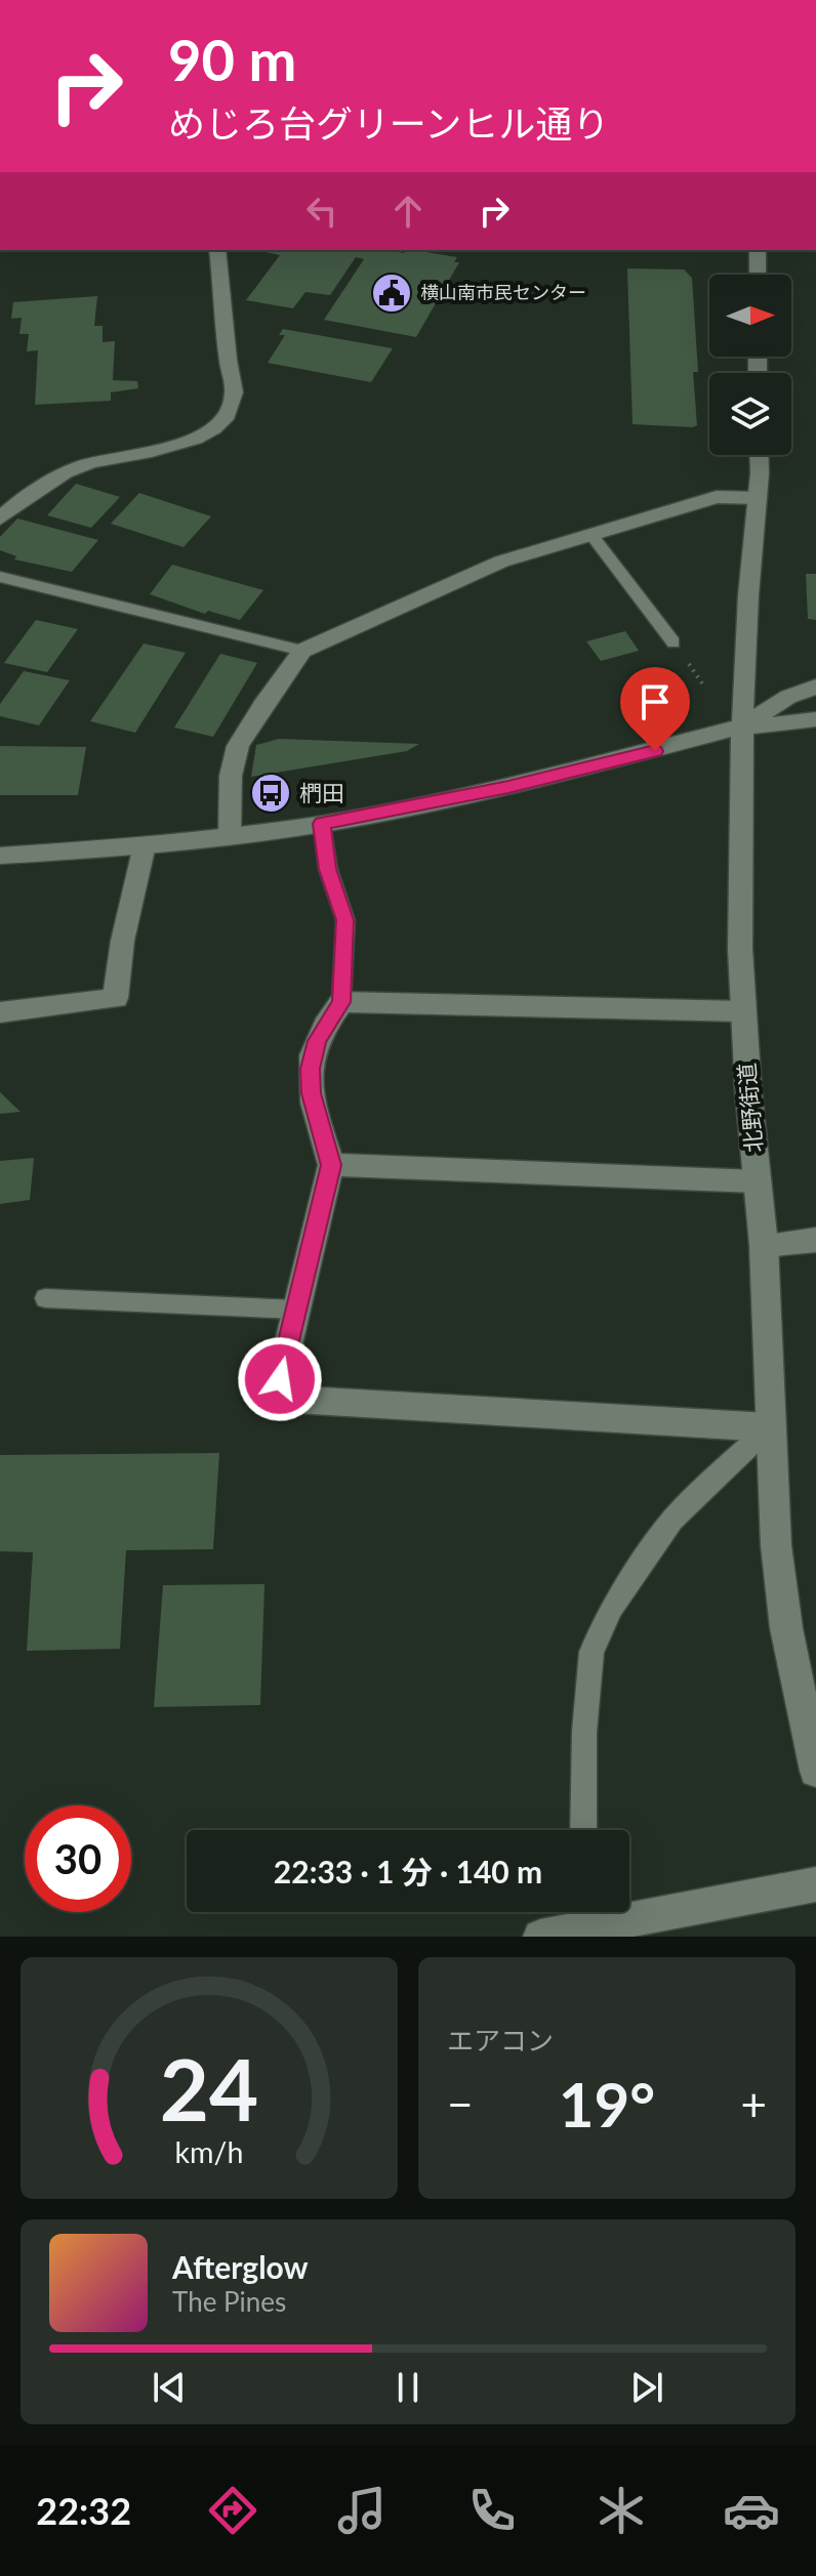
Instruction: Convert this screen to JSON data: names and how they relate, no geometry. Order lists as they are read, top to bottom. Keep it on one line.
{"streets":{"street":["北野街道"]},"places":{"public building":["横山南市民センター"],"bus stop":["椚田"]},"north":"right","page":{"turn":["90 m","めじろ台グリーンヒル通り"],"limit":"30","trip":"22:33 · 1 分 · 140 m","tile":"エアコン","heat":["−","19°","+"],"song":["Afterglow","The Pines"],"tabs":"22:32","gauge":["24","km/h"]}}
